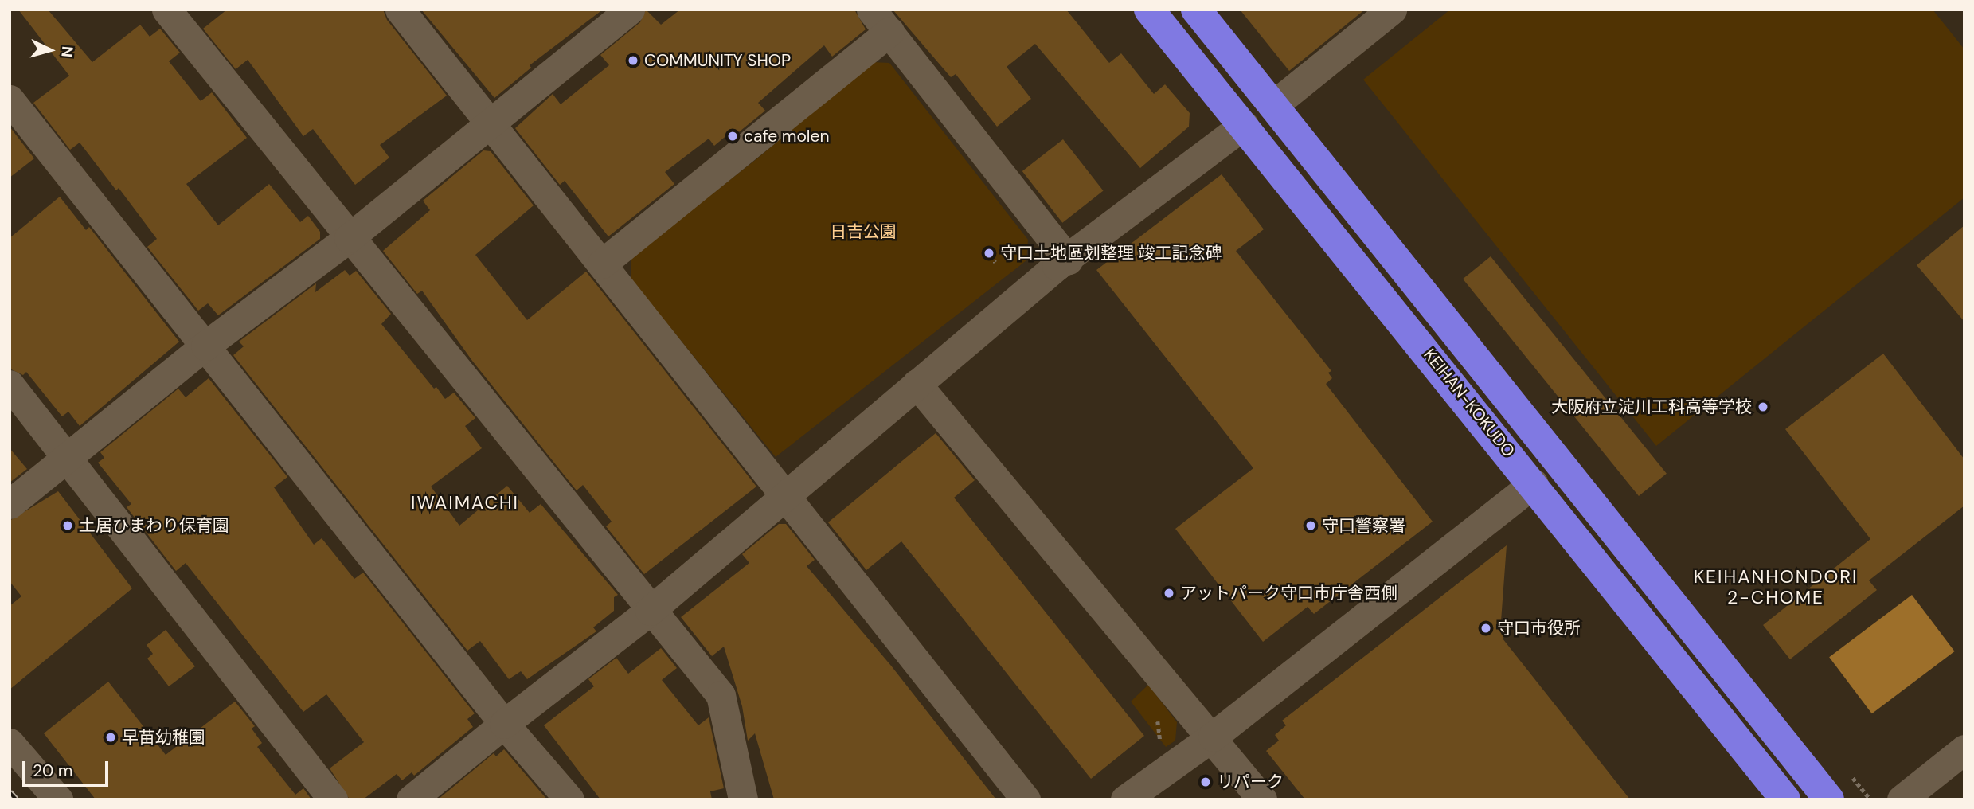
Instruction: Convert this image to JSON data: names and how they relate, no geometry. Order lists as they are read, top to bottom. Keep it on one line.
{"streets":{"highway":["KEIHAN-KOKUDO"]},"districts":["IWAIMACHI","KEIHANHONDORI 2-CHOME"],"parks":["日吉公園"],"places":["COMMUNITY SHOP","cafe molen","守口土地區划整理 竣工記念碑","大阪府立淀川工科高等学校","土居ひまわり保育園","守口警察署","アットパーク守口市庁舎西側","守口市役所","早苗幼稚園","リパーク"],"scale_bar":"20 m","north":"right"}
